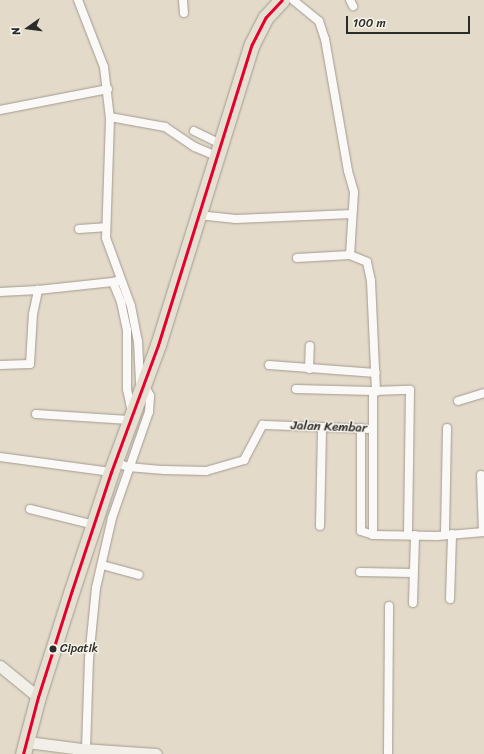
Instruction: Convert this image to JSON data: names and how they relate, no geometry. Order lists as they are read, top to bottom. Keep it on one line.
{"streets":{"street":["Jalan Kembar"]},"places":["Cipatik"],"scale_bar":"100 m","north":"left"}
